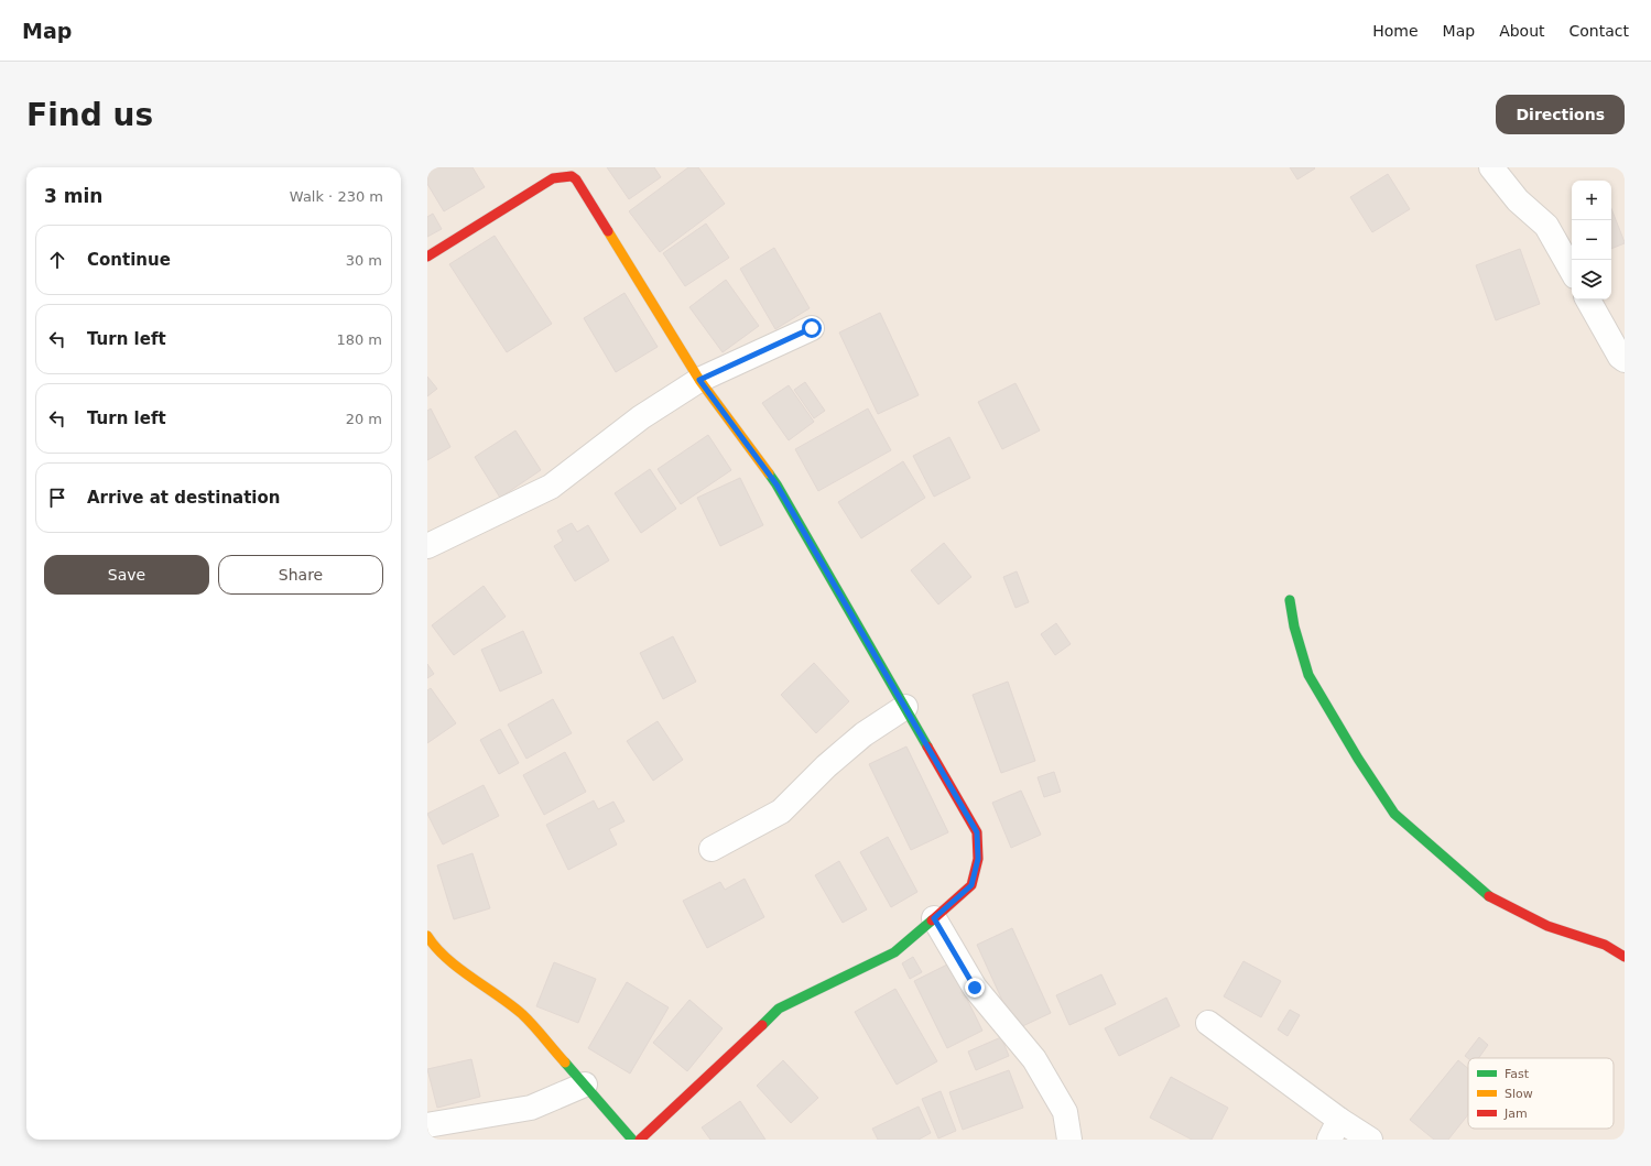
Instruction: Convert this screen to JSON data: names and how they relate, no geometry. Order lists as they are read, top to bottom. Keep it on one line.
{"legend":["Fast","Slow","Jam"],"page":{"header":"Map","nav":["Home","Map","About","Contact"],"buttons":["Directions",["Save","Share"]],"title":"Find us","heading":["3 min","Walk · 230 m"],"map_buttons":["+","−"],"list":[["Continue","30 m"],["Turn left","180 m"],["Turn left","20 m"],"Arrive at destination"]}}
